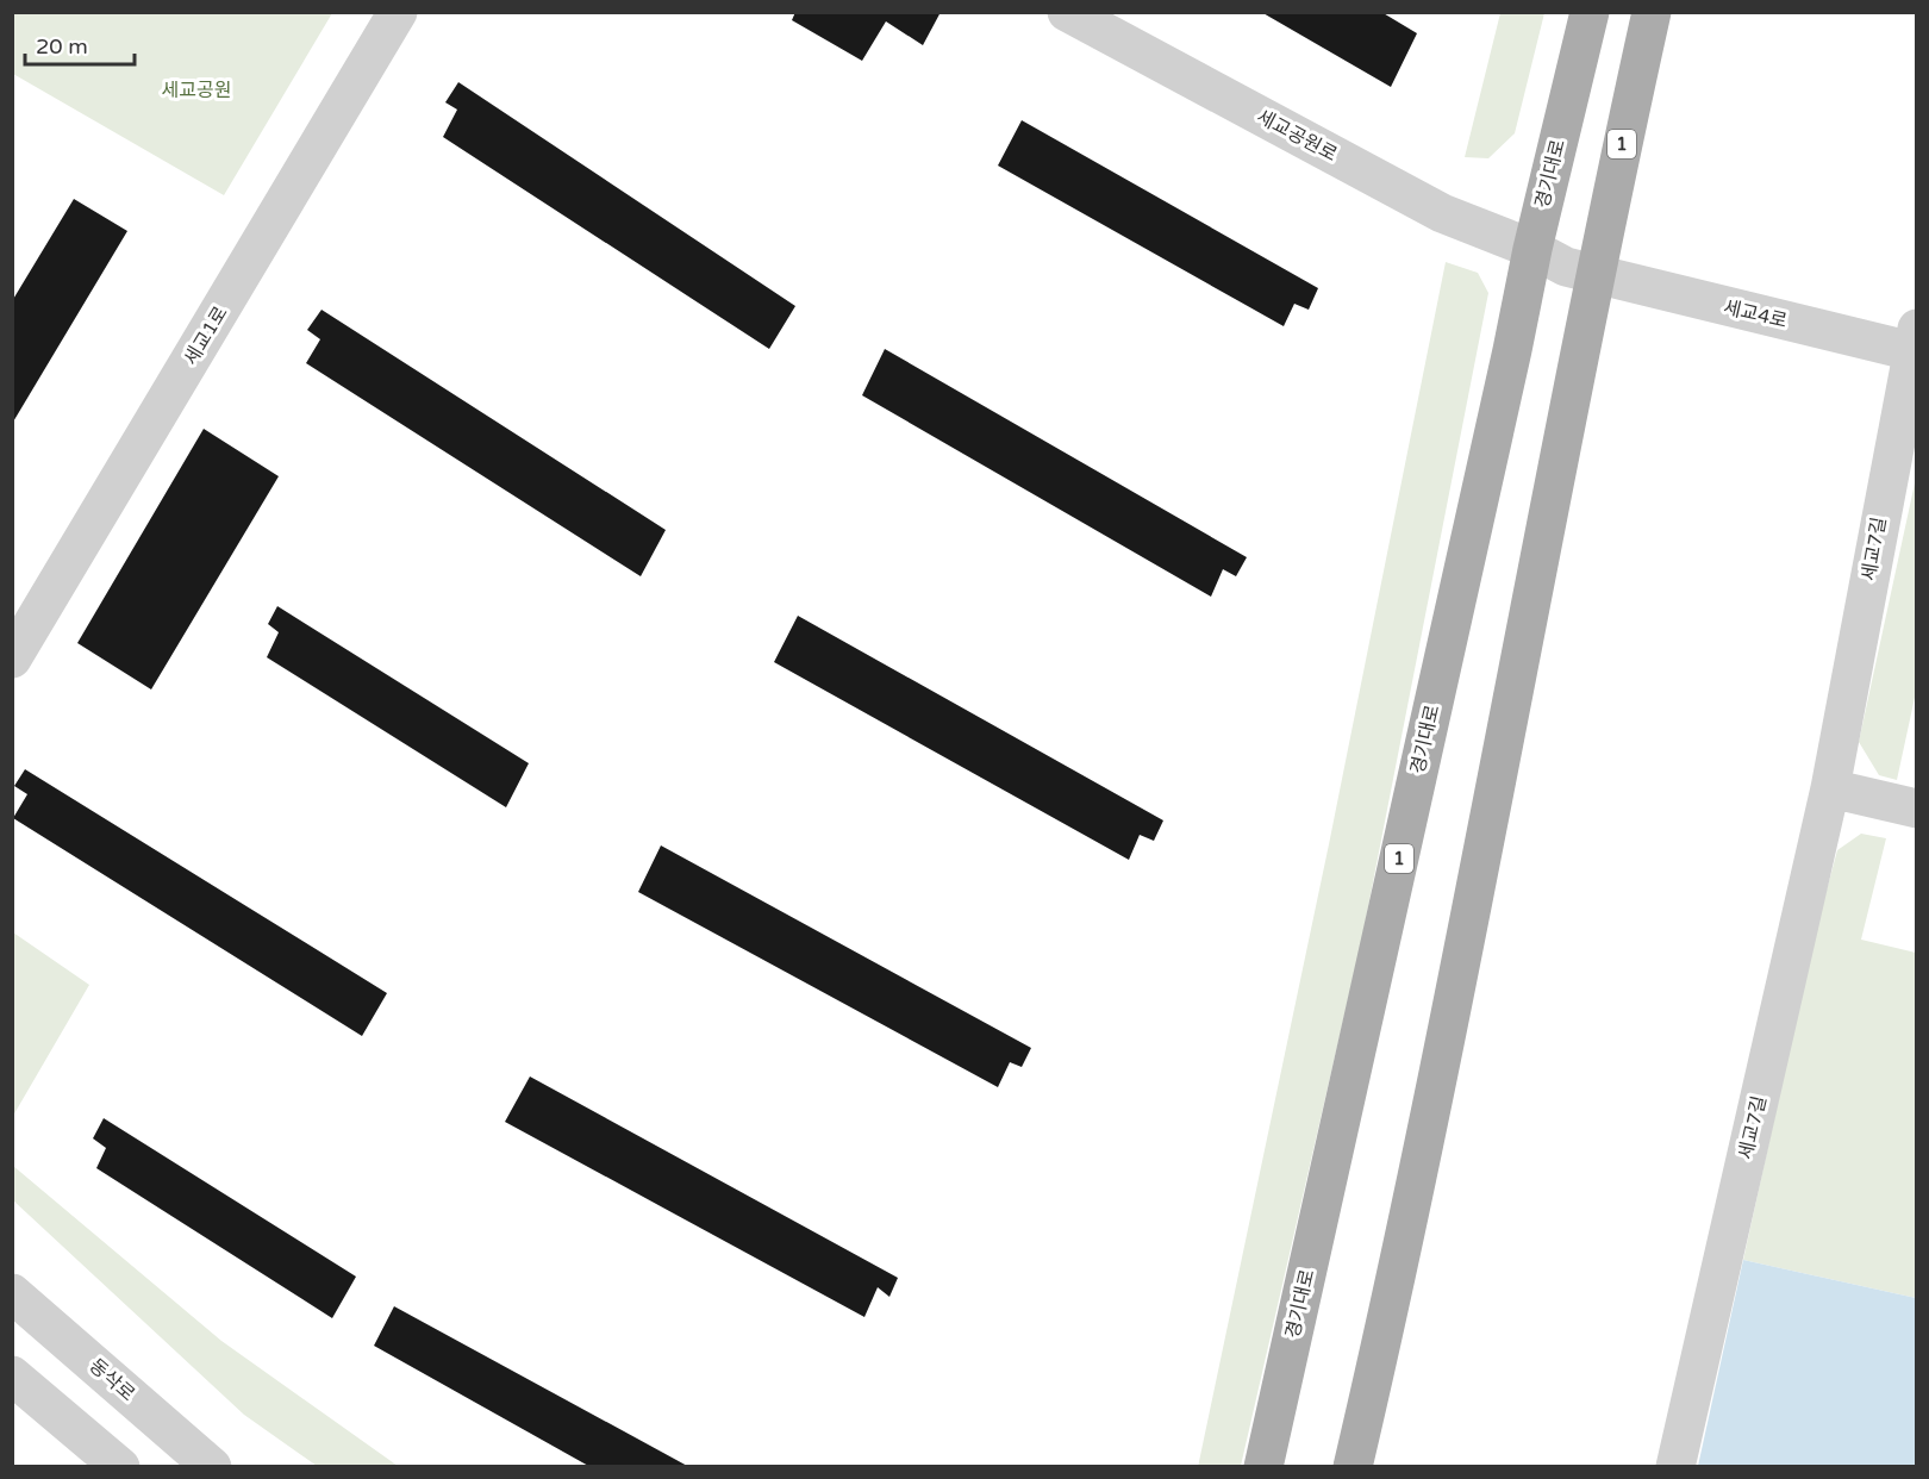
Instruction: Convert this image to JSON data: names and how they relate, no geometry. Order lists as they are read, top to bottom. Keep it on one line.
{"streets":{"main road":["1","경기대로"],"street":["세교공원로","세교4로","세교1로","세교7길","동삭로"]},"crossings":[["세교공원로","1"],["세교공원로","경기대로"],["세교공원로","세교4로"],["1","세교4로"],["세교4로","세교7길"]],"parks":["세교공원"],"scale_bar":"20 m"}
